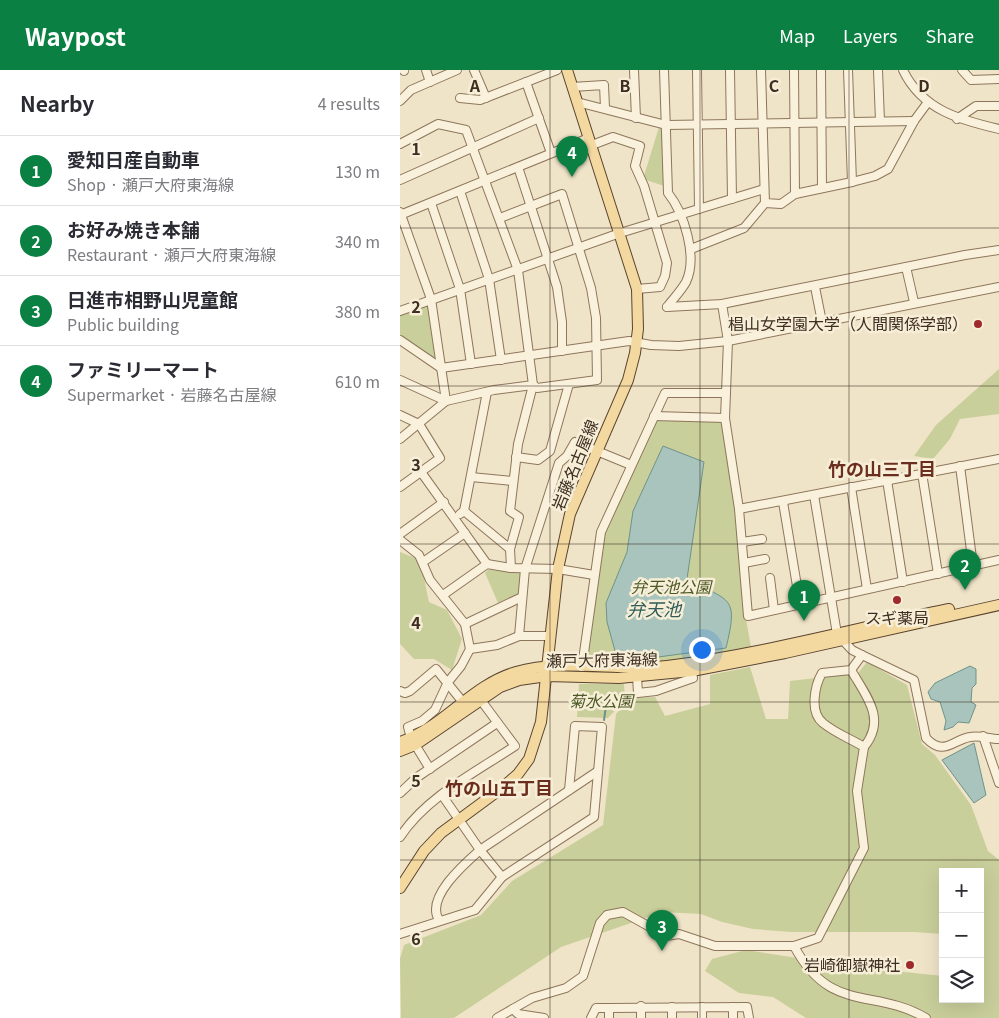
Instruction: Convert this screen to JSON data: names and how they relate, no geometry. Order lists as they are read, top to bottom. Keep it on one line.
{"streets":{"main road":["岩藤名古屋線","瀬戸大府東海線"]},"crossings":[["岩藤名古屋線","瀬戸大府東海線"]],"districts":["竹の山三丁目","竹の山五丁目"],"water":["弁天池"],"parks":["弁天池公園","菊水公園"],"places":["椙山女学園大学（人間関係学部）","スギ薬局","岩崎御嶽神社"],"page":{"header":"Waypost","nav":["Map","Layers","Share"],"heading":["Nearby","4 results"],"list":[{"mark":"1","name":"愛知日産自動車","note":"Shop · 瀬戸大府東海線","value":"130 m"},{"mark":"2","name":"お好み焼き本舗","note":"Restaurant · 瀬戸大府東海線","value":"340 m"},{"mark":"3","name":"日進市相野山児童館","note":"Public building","value":"380 m"},{"mark":"4","name":"ファミリーマート","note":"Supermarket · 岩藤名古屋線","value":"610 m"}],"pins":["4","2","1","3"],"map_buttons":["+","−"]},"grid":{"columns":["A","B","C","D"],"rows":["1","2","3","4","5","6"]}}
